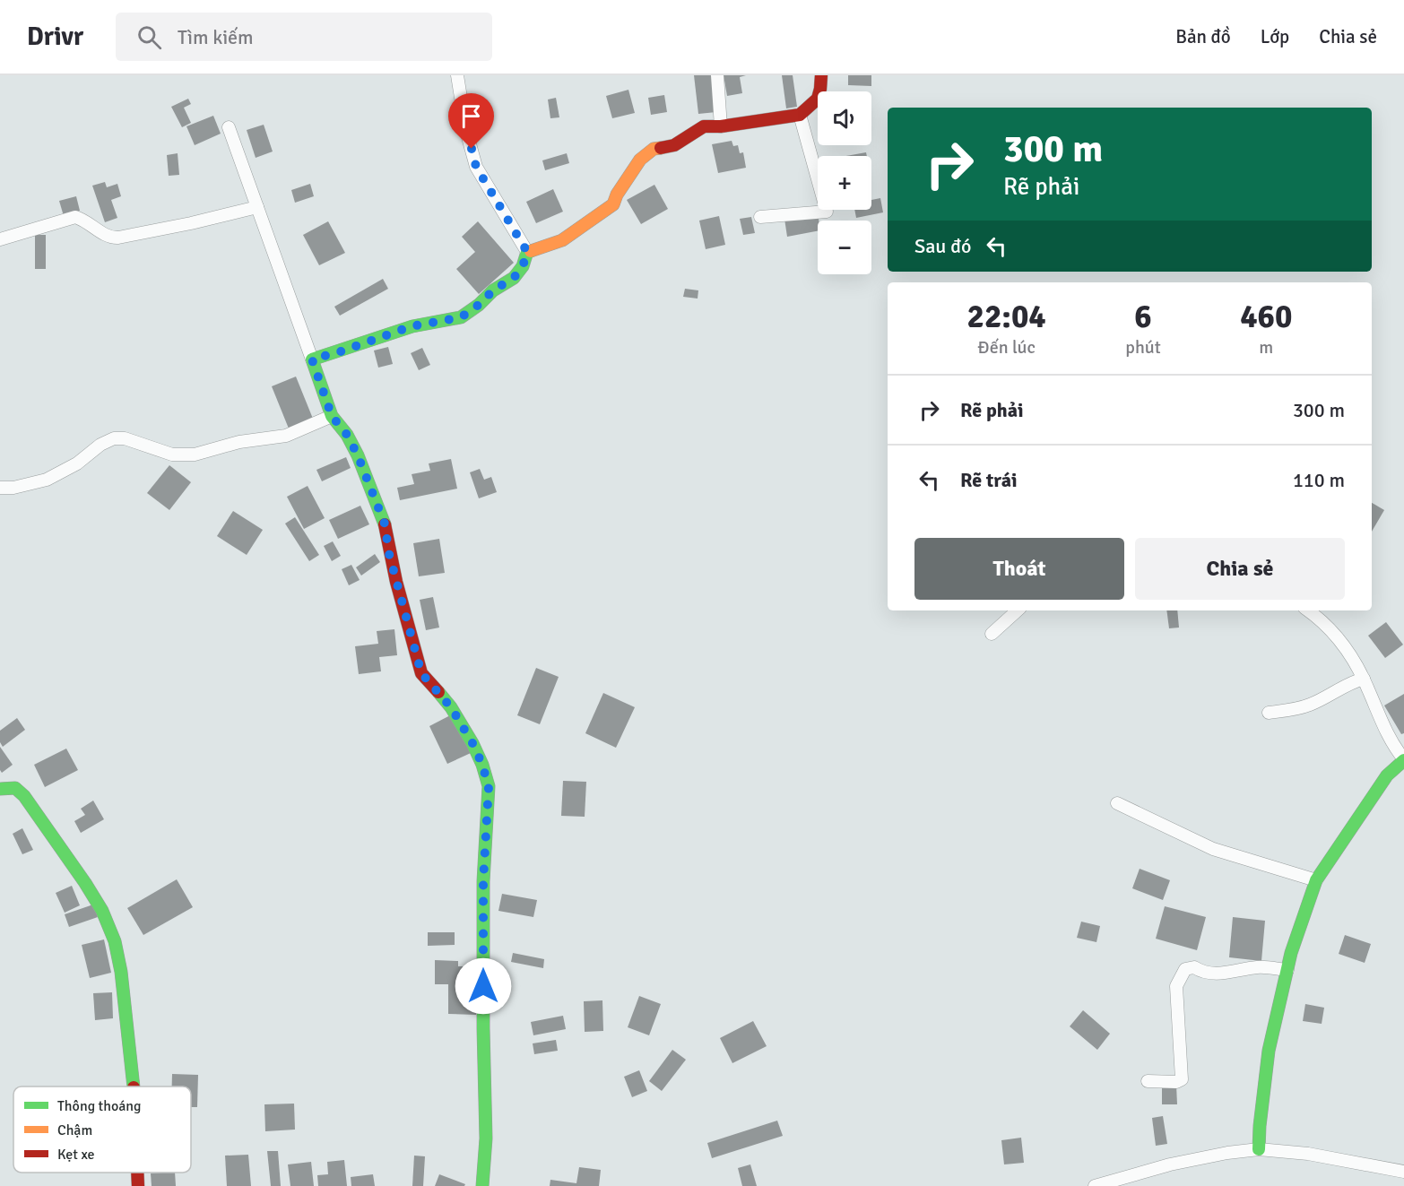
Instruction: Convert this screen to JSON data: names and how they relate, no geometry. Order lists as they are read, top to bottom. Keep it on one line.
{"legend":["Thông thoáng","Chậm","Kẹt xe"],"page":{"header":"Drivr","search":"Tìm kiếm","nav":["Bản đồ","Lớp","Chia sẻ"],"map_buttons":["+","−"],"turn":["300 m","Rẽ phải"],"then":"Sau đó","eta":["22:04","Đến lúc","6","phút","460","m"],"list":[{"name":"Rẽ phải","value":"300 m"},{"name":"Rẽ trái","value":"110 m"}],"buttons":["Thoát","Chia sẻ"]}}
